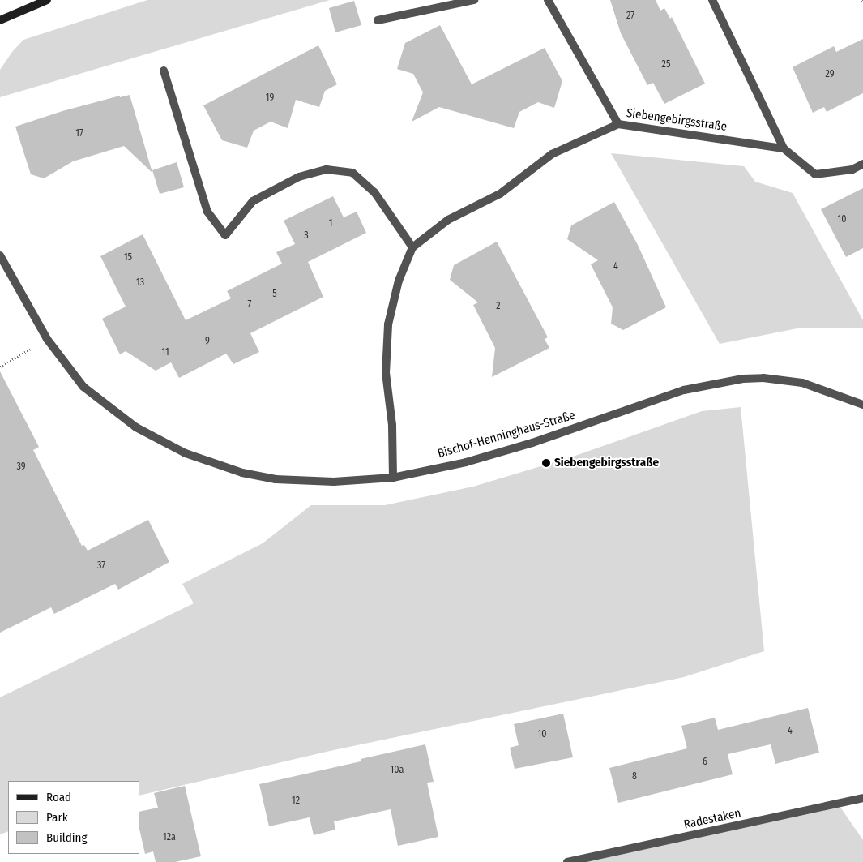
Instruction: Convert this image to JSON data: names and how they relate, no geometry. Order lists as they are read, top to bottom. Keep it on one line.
{"streets":{"street":["Siebengebirgsstraße","Bischof-Henninghaus-Straße","Radestaken"]},"crossings":[["Siebengebirgsstraße","Bischof-Henninghaus-Straße"]],"places":["Siebengebirgsstraße"],"house_numbers":["27","25","29","19","17","10","1","3","15","4","13","5","7","2","9","11","39","37","4","10","6","10a","8","12","12a"],"legend":["Road","Park","Building"]}
